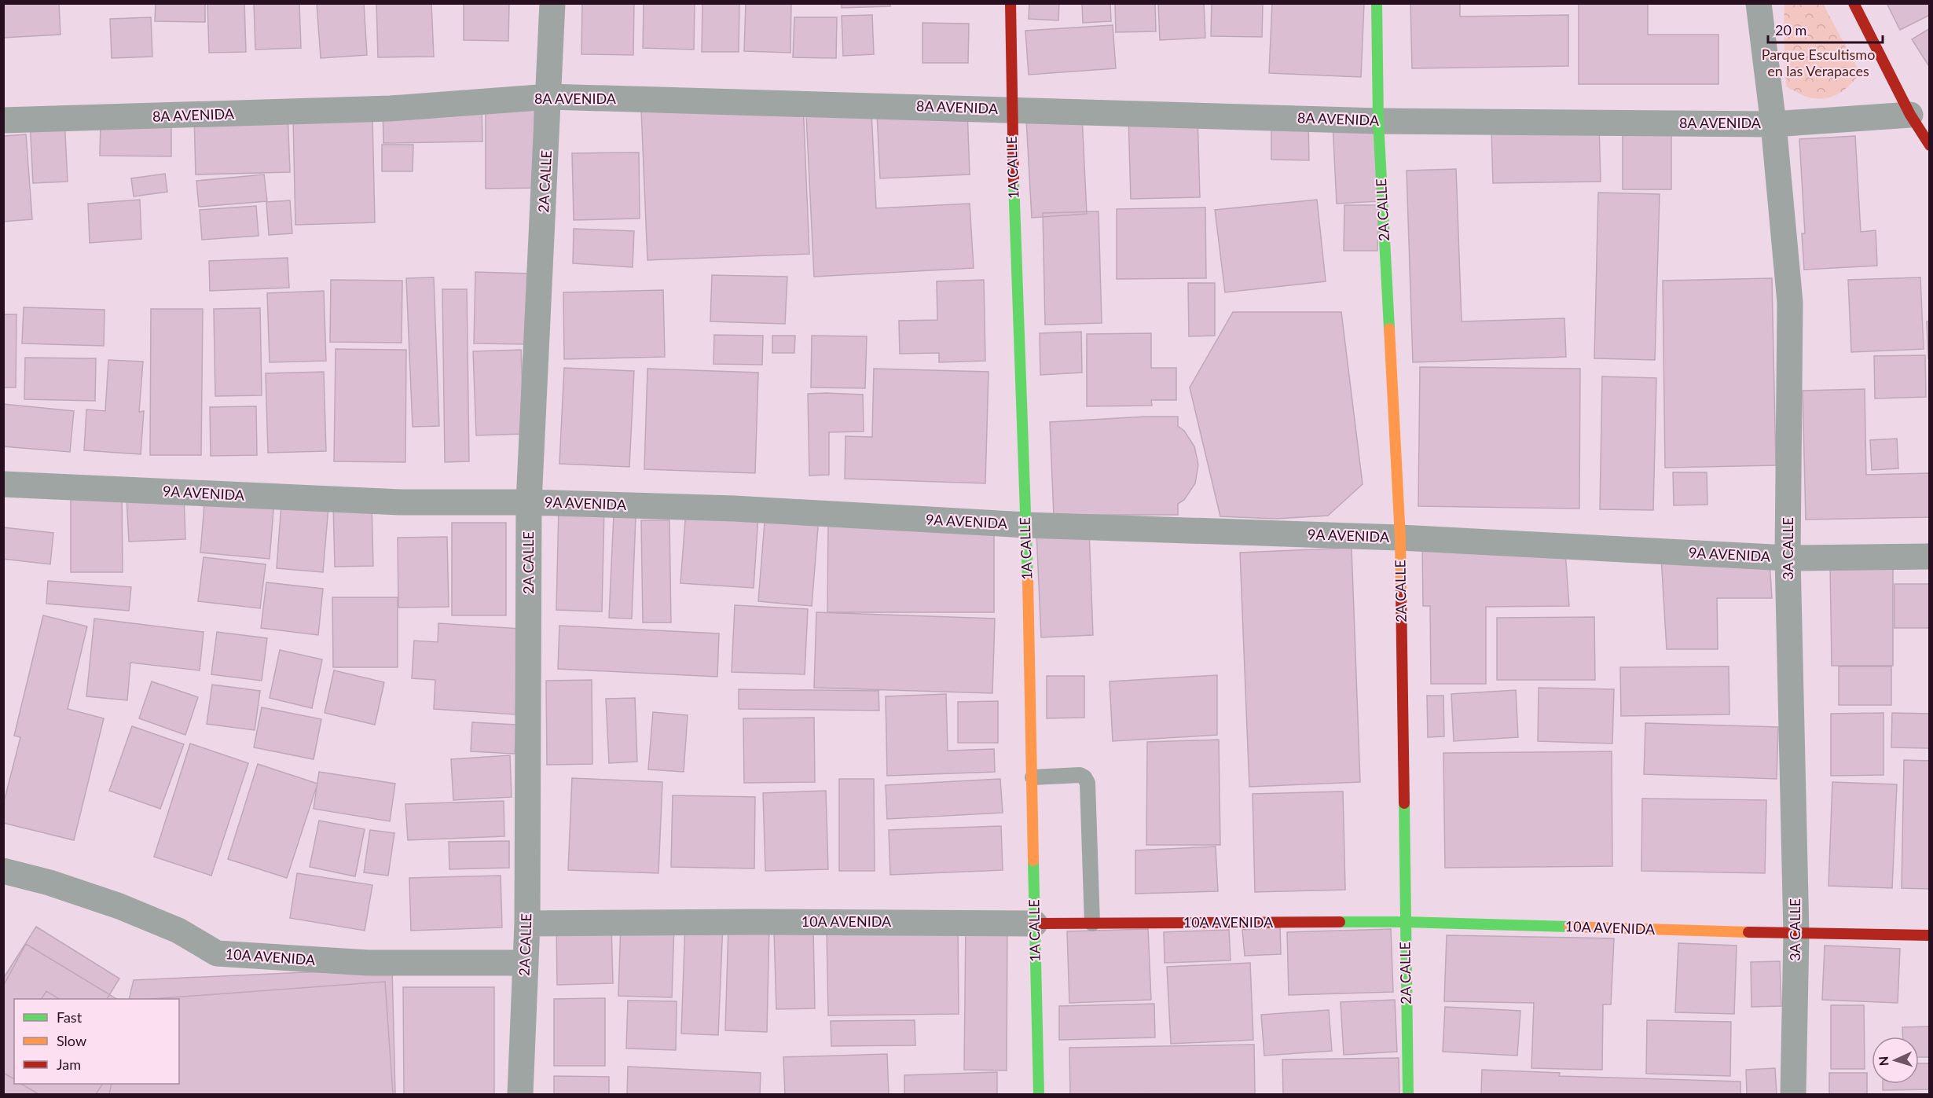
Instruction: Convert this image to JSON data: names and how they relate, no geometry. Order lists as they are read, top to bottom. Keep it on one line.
{"streets":{"main road":["1A CALLE","2A CALLE","10A AVENIDA"],"street":["8A AVENIDA","9A AVENIDA","3A CALLE"]},"crossings":[["8A AVENIDA","1A CALLE"],["8A AVENIDA","2A CALLE"],["8A AVENIDA","3A CALLE"],["1A CALLE","9A AVENIDA"],["1A CALLE","10A AVENIDA"],["2A CALLE","9A AVENIDA"],["2A CALLE","10A AVENIDA"],["9A AVENIDA","3A CALLE"],["3A CALLE","10A AVENIDA"]],"parks":["Parque Escultismo en las Verapaces"],"legend":["Fast","Slow","Jam"],"scale_bar":"20 m","north":"left"}
